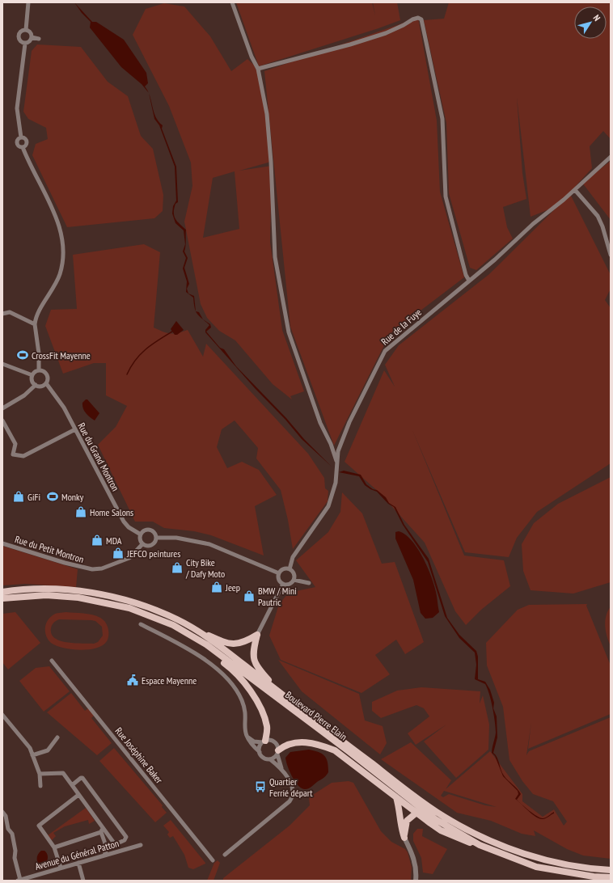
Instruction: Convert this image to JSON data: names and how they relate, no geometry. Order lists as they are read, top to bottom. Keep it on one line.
{"streets":{"main road":["Boulevard Pierre Elain"],"street":["Rue de la Fuye","Rue du Grand Montron","Rue du Petit Montron","Rue Joséphine Baker","Avenue du Général Patton"]},"crossings":[["Rue du Grand Montron","Rue du Petit Montron"]],"places":{"sports":["CrossFit Mayenne","Monky"],"shop":["GiFi","Home Salons","MDA","JEFCO peintures","City Bike / Dafy Moto","Jeep","BMW / Mini Pautric"],"public building":["Espace Mayenne"],"bus stop":["Quartier Ferrié départ"]},"north":"top right"}
